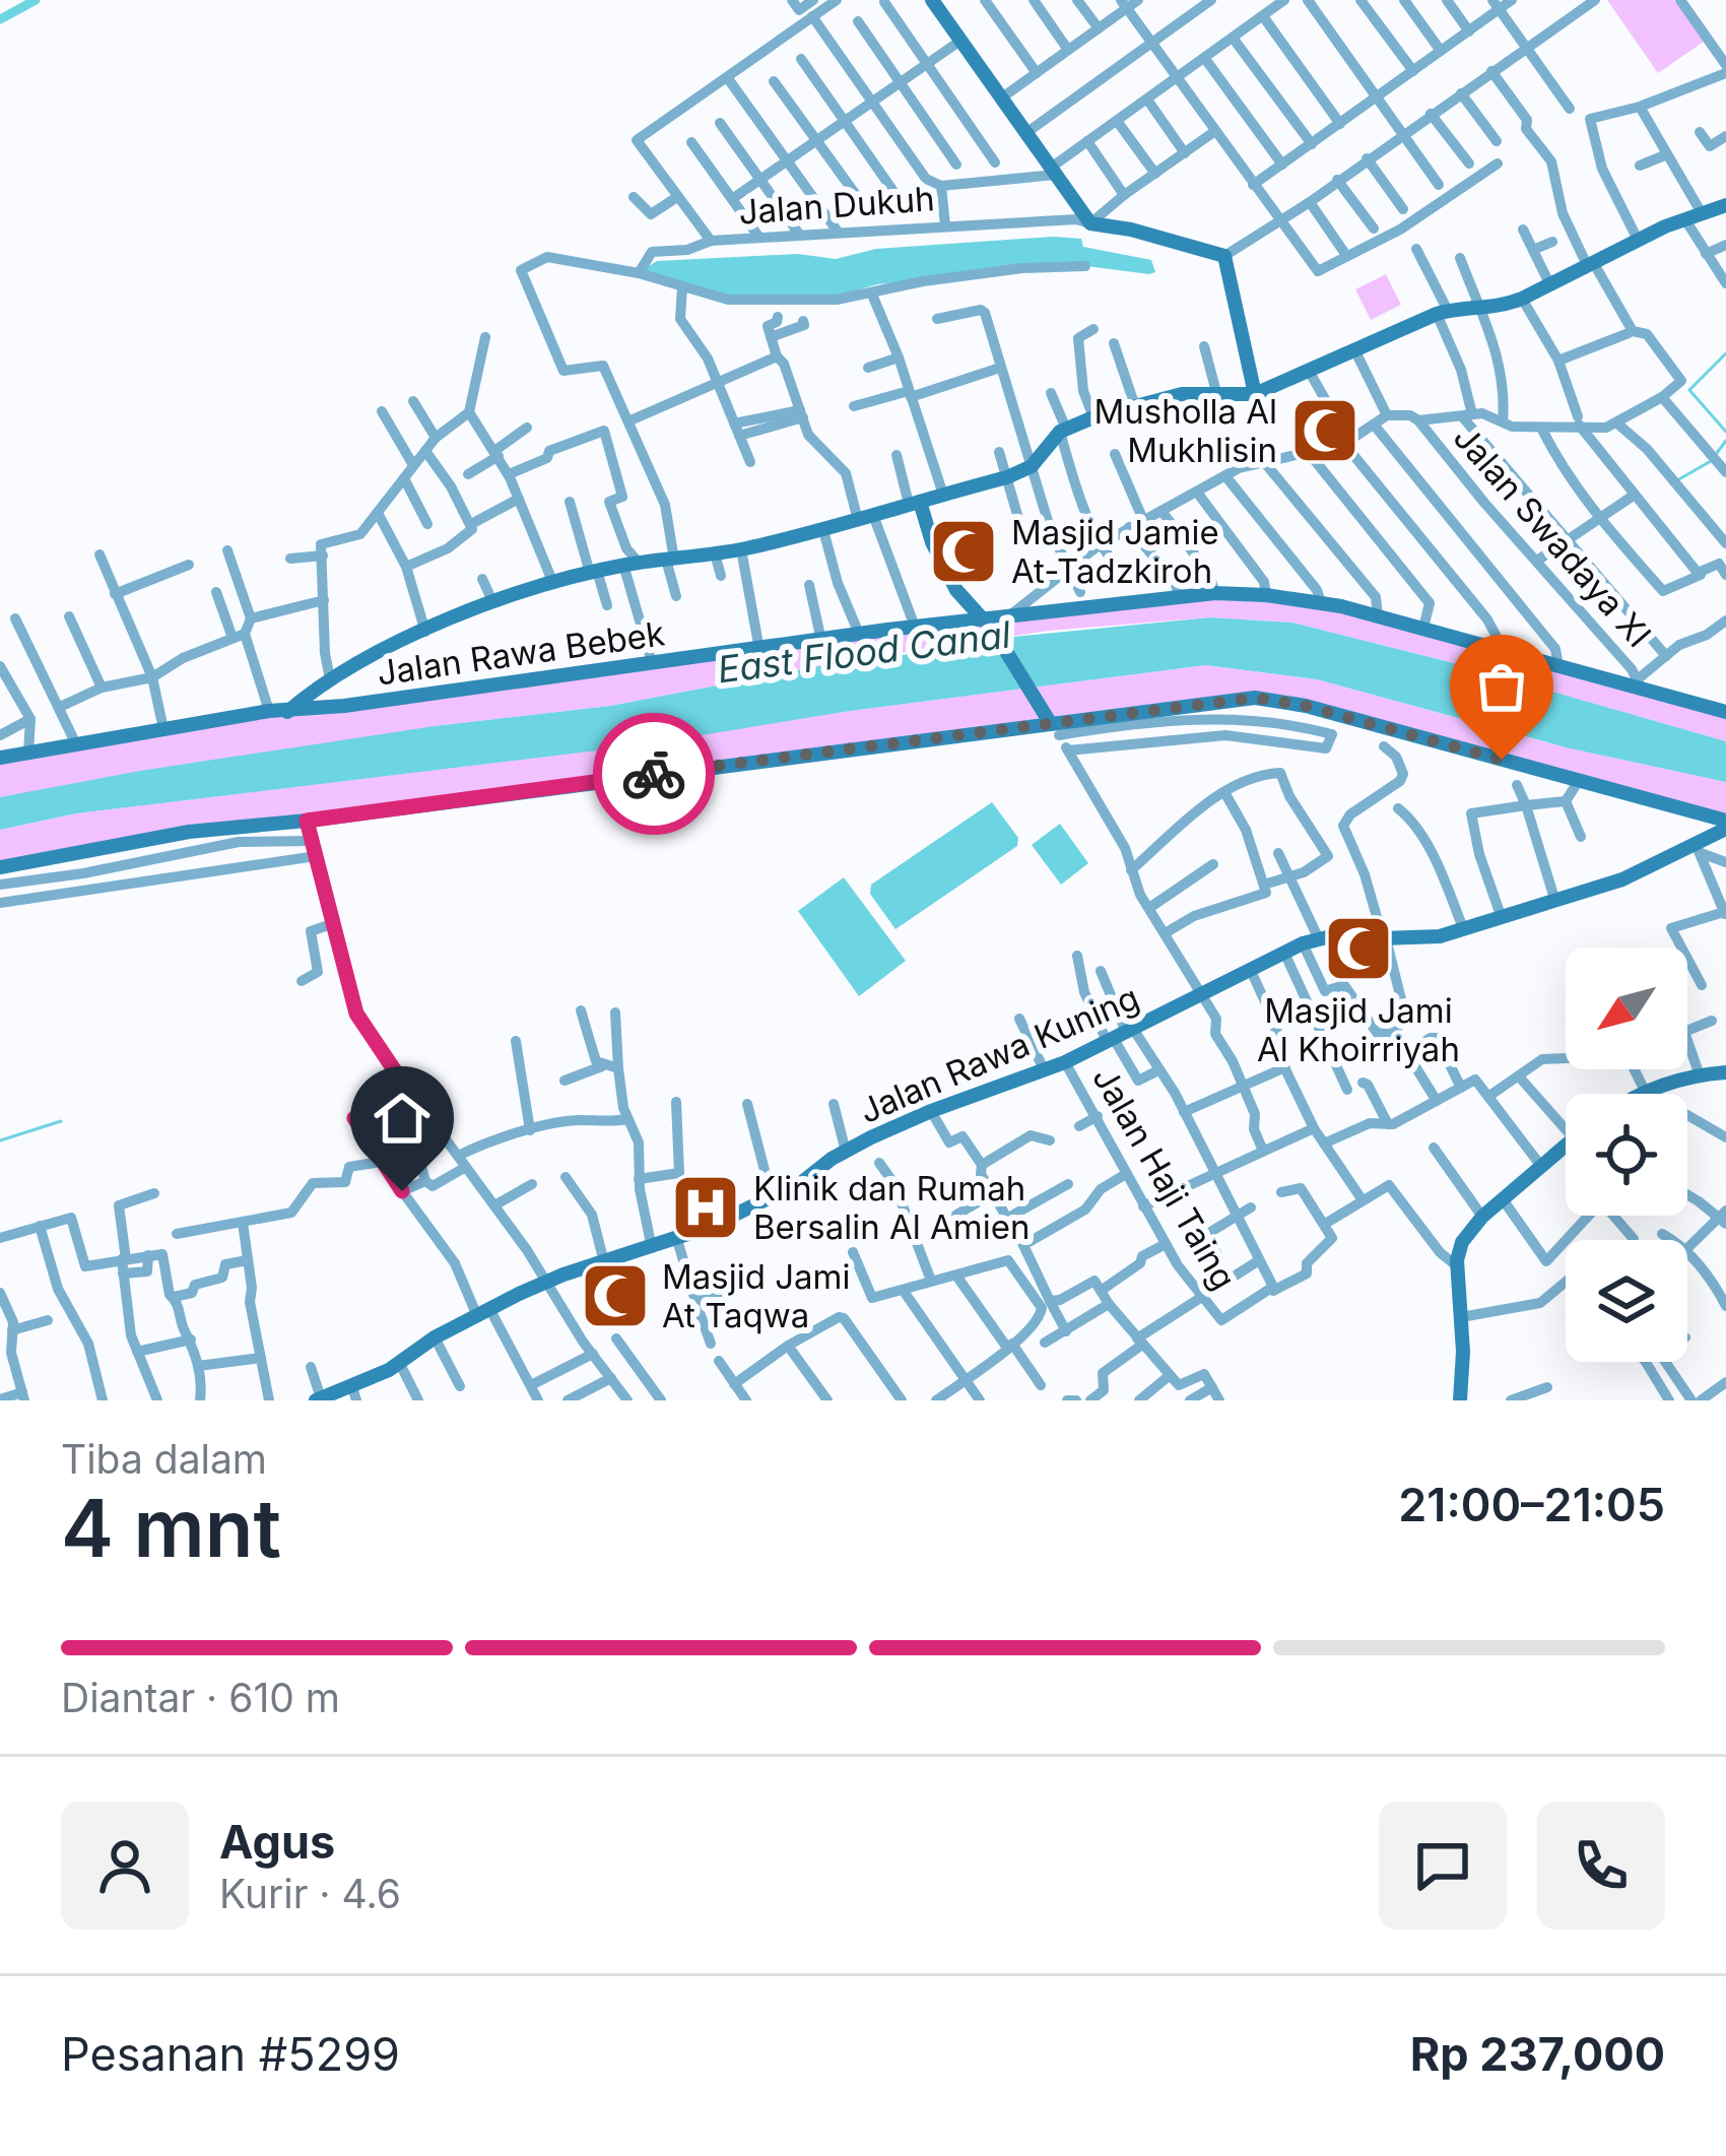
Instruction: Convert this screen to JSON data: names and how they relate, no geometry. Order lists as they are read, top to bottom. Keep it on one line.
{"streets":{"street":["Jalan Dukuh","Jalan Swadaya XI","Jalan Rawa Bebek","Jalan Rawa Kuning","Jalan Haji Taing"]},"crossings":[["Jalan Swadaya XI","Jalan Rawa Bebek"],["Jalan Rawa Kuning","Jalan Haji Taing"]],"water":["East Flood Canal"],"places":{"mosque":["Musholla Al Mukhlisin","Masjid Jamie At-Tadzkiroh","Masjid Jami Al Khoirriyah","Masjid Jami At Taqwa"],"hospital":["Klinik dan Rumah Bersalin Al Amien"]},"north":"bottom left","page":{"heading":["4 mnt","Tiba dalam","21:00–21:05"],"panel":["Agus","Kurir · 4.6","Pesanan #5299","Rp 237,000"],"bar":"Diantar · 610 m"}}
